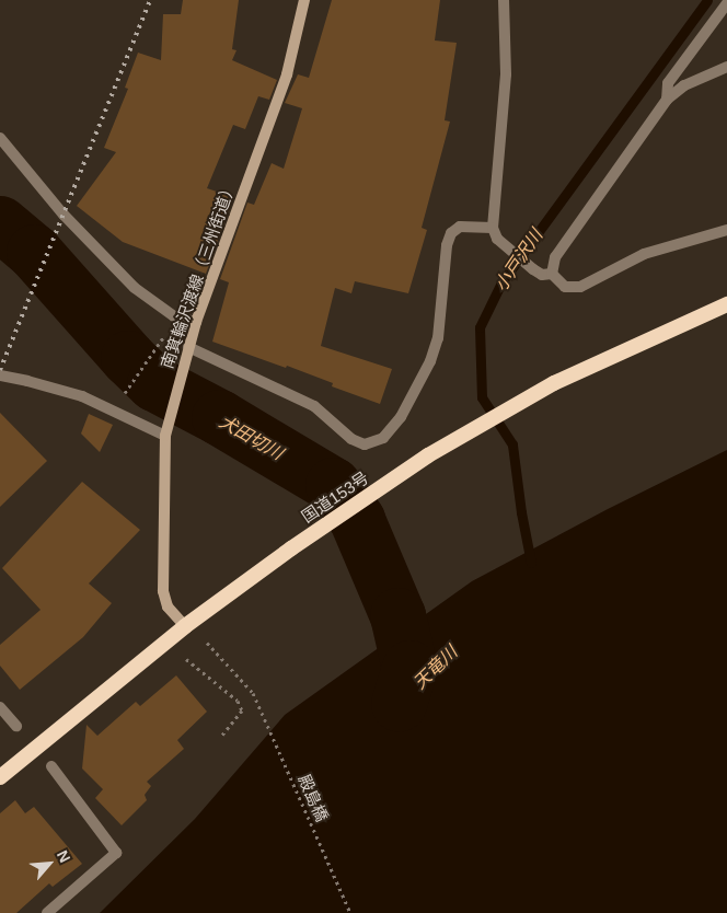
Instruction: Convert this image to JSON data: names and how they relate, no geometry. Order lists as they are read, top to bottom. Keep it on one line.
{"streets":{"highway":["国道153号"],"main road":["南箕輪沢渡線（三州街道）"],"path":["殿島橋"]},"crossings":[["南箕輪沢渡線（三州街道）","国道153号"]],"water":["小戸沢川","犬田切川","天竜川"],"north":"top right"}
